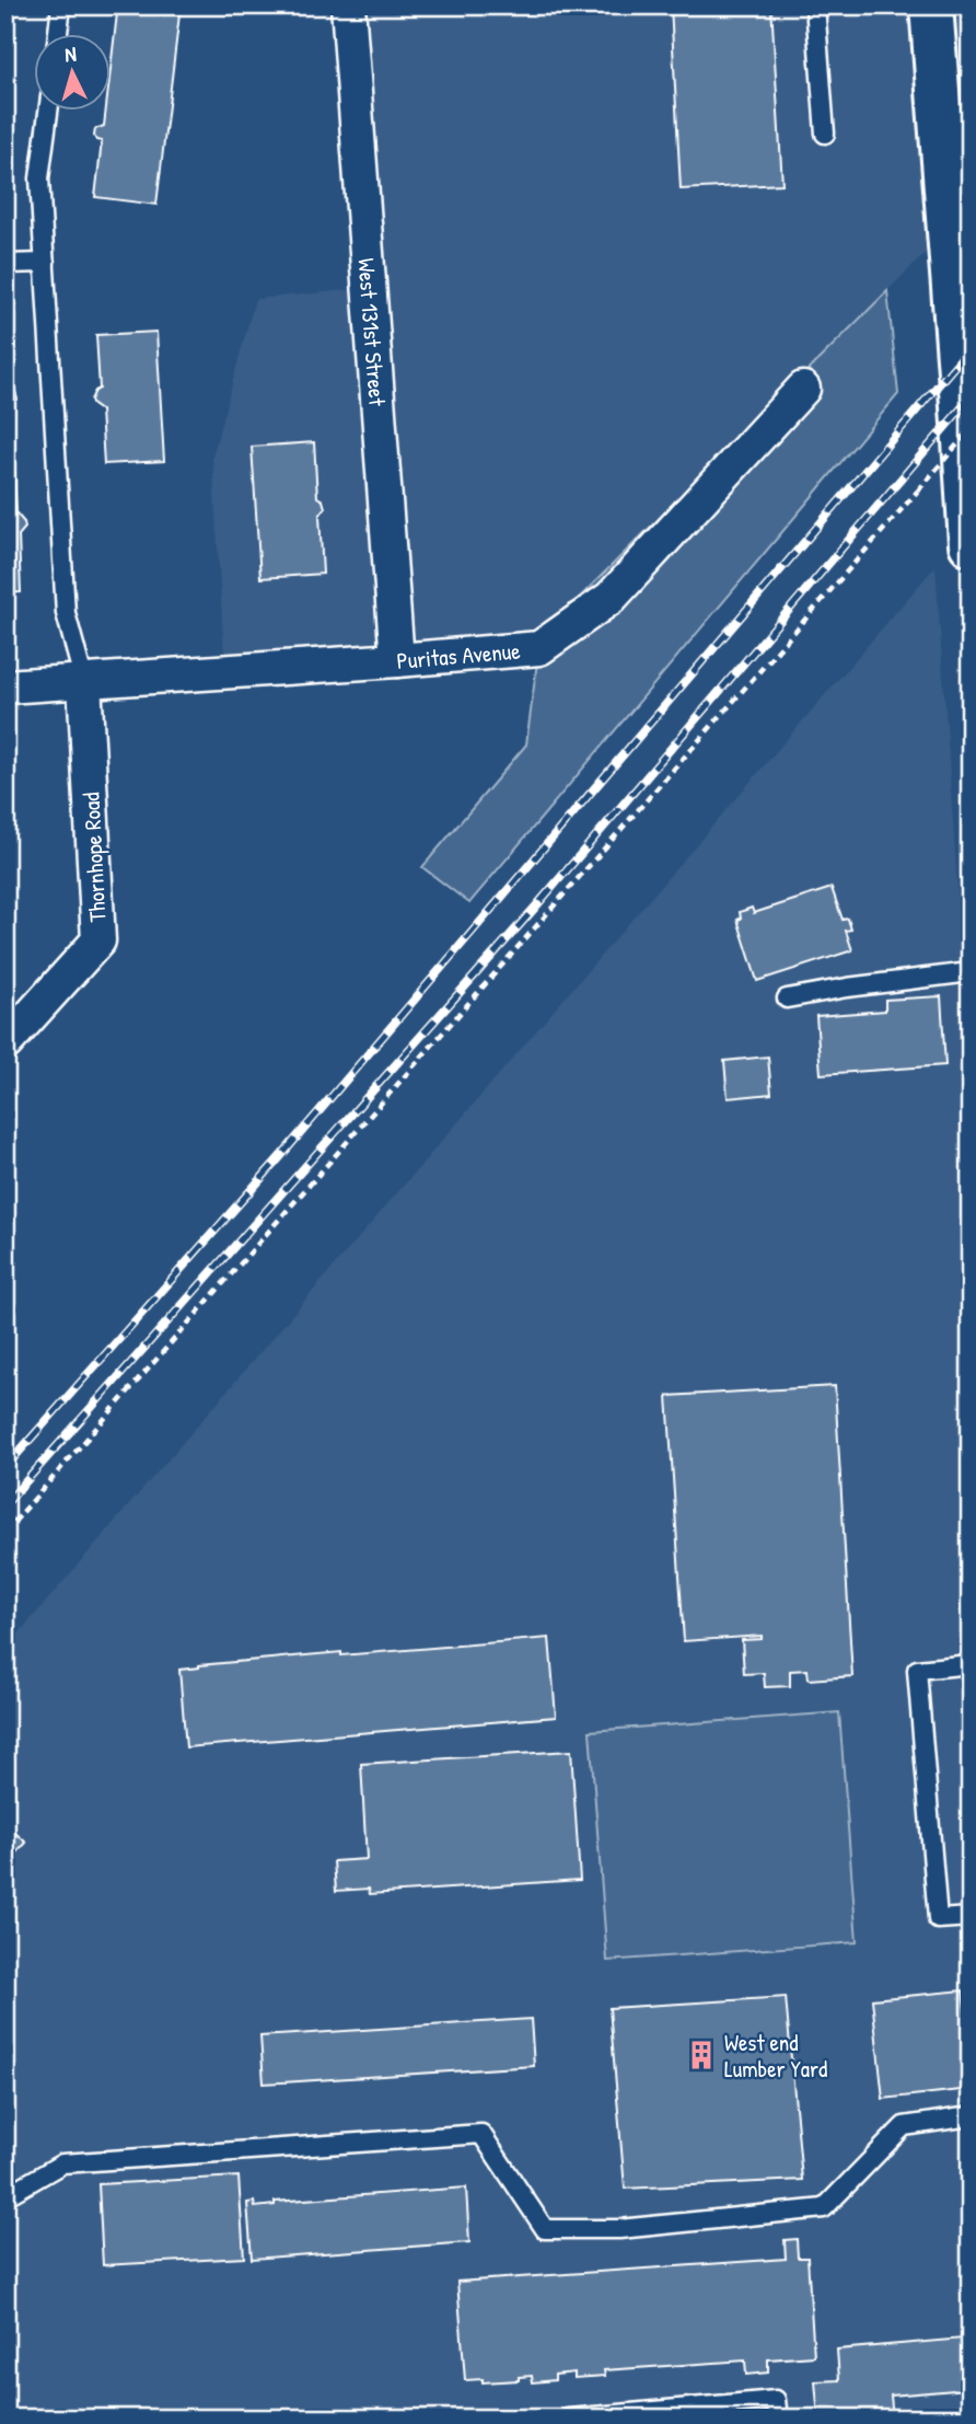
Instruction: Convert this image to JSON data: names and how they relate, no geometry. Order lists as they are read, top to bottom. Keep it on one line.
{"streets":{"street":["West 131st Street","Puritas Avenue","Thornhope Road"]},"crossings":[["West 131st Street","Puritas Avenue"],["Puritas Avenue","Thornhope Road"]],"places":{"building":["West end Lumber Yard"]},"north":"top"}
